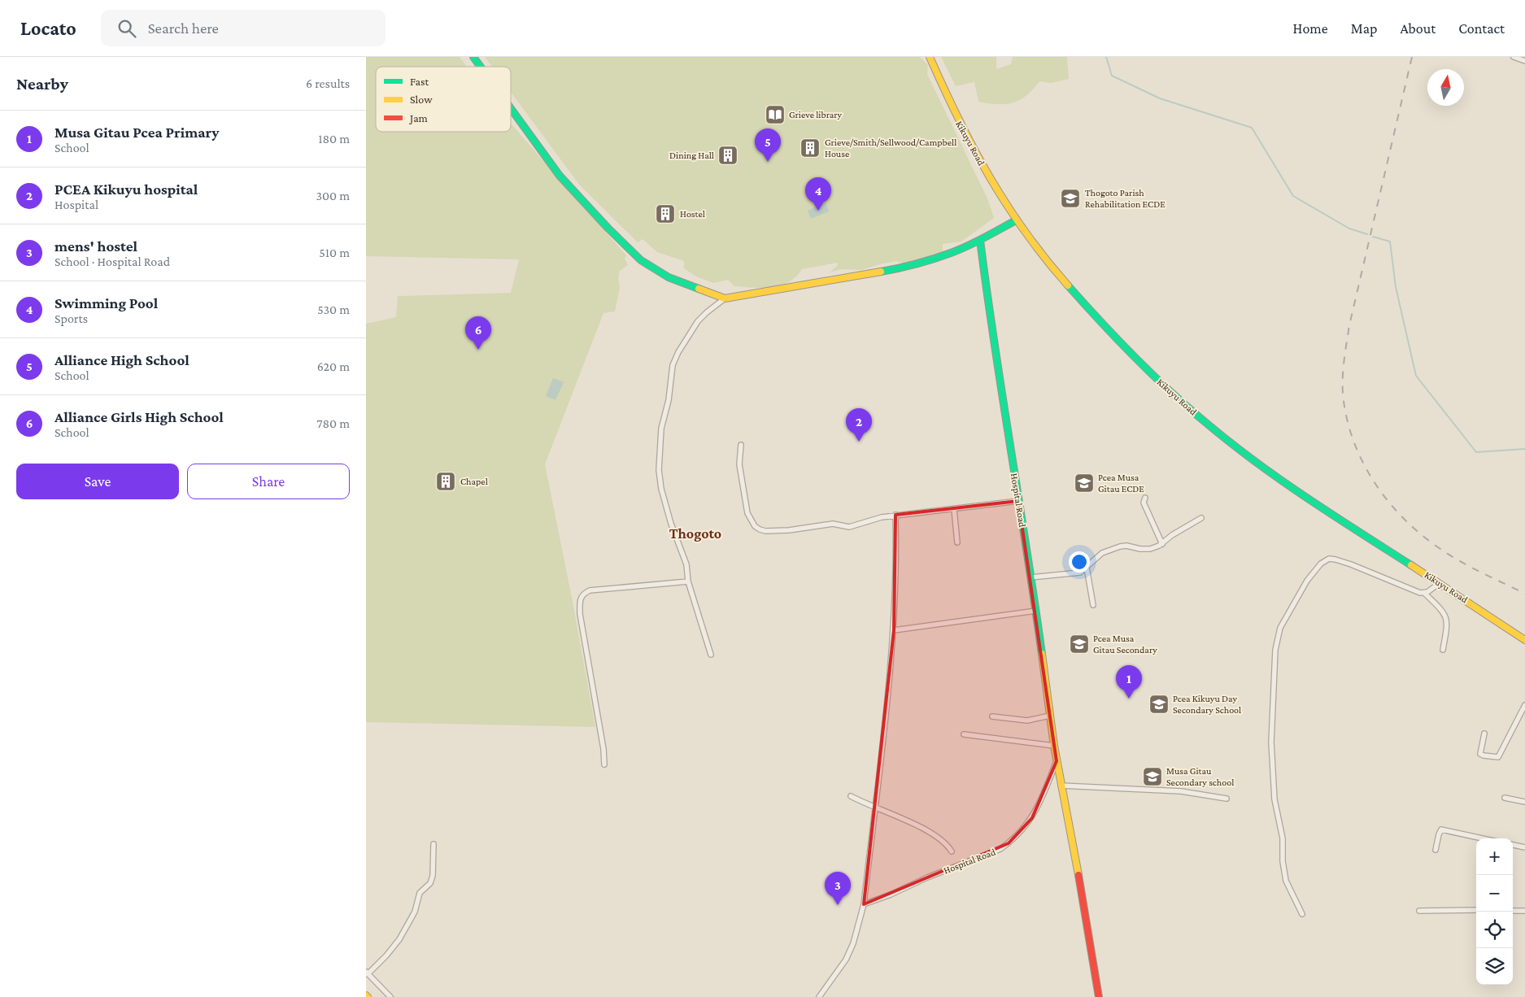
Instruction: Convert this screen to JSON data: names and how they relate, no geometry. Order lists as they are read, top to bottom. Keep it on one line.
{"streets":{"street":["Kikuyu Road","Hospital Road"]},"districts":["Thogoto"],"places":{"library":["Grieve library"],"building":["Grieve/Smith/Sellwood/Campbell House","Dining Hall","Hostel","Chapel"],"school or university":["Thogoto Parish Rehabilitation ECDE","Pcea Musa Gitau ECDE","Pcea Musa Gitau Secondary","Pcea Kikuyu Day Secondary School","Musa Gitau Secondary school"]},"legend":["Fast","Slow","Jam"],"north":"top","page":{"header":"Locato","search":"Search here","nav":["Home","Map","About","Contact"],"heading":["Nearby","6 results"],"list":[{"mark":"1","name":"Musa Gitau Pcea Primary","note":"School","value":"180 m"},{"mark":"2","name":"PCEA Kikuyu hospital","note":"Hospital","value":"300 m"},{"mark":"3","name":"mens' hostel","note":"School · Hospital Road","value":"510 m"},{"mark":"4","name":"Swimming Pool","note":"Sports","value":"530 m"},{"mark":"5","name":"Alliance High School","note":"School","value":"620 m"},{"mark":"6","name":"Alliance Girls High School","note":"School","value":"780 m"}],"pins":["5","4","6","2","1","3"],"buttons":["Save","Share"],"map_buttons":["+","−"]}}
